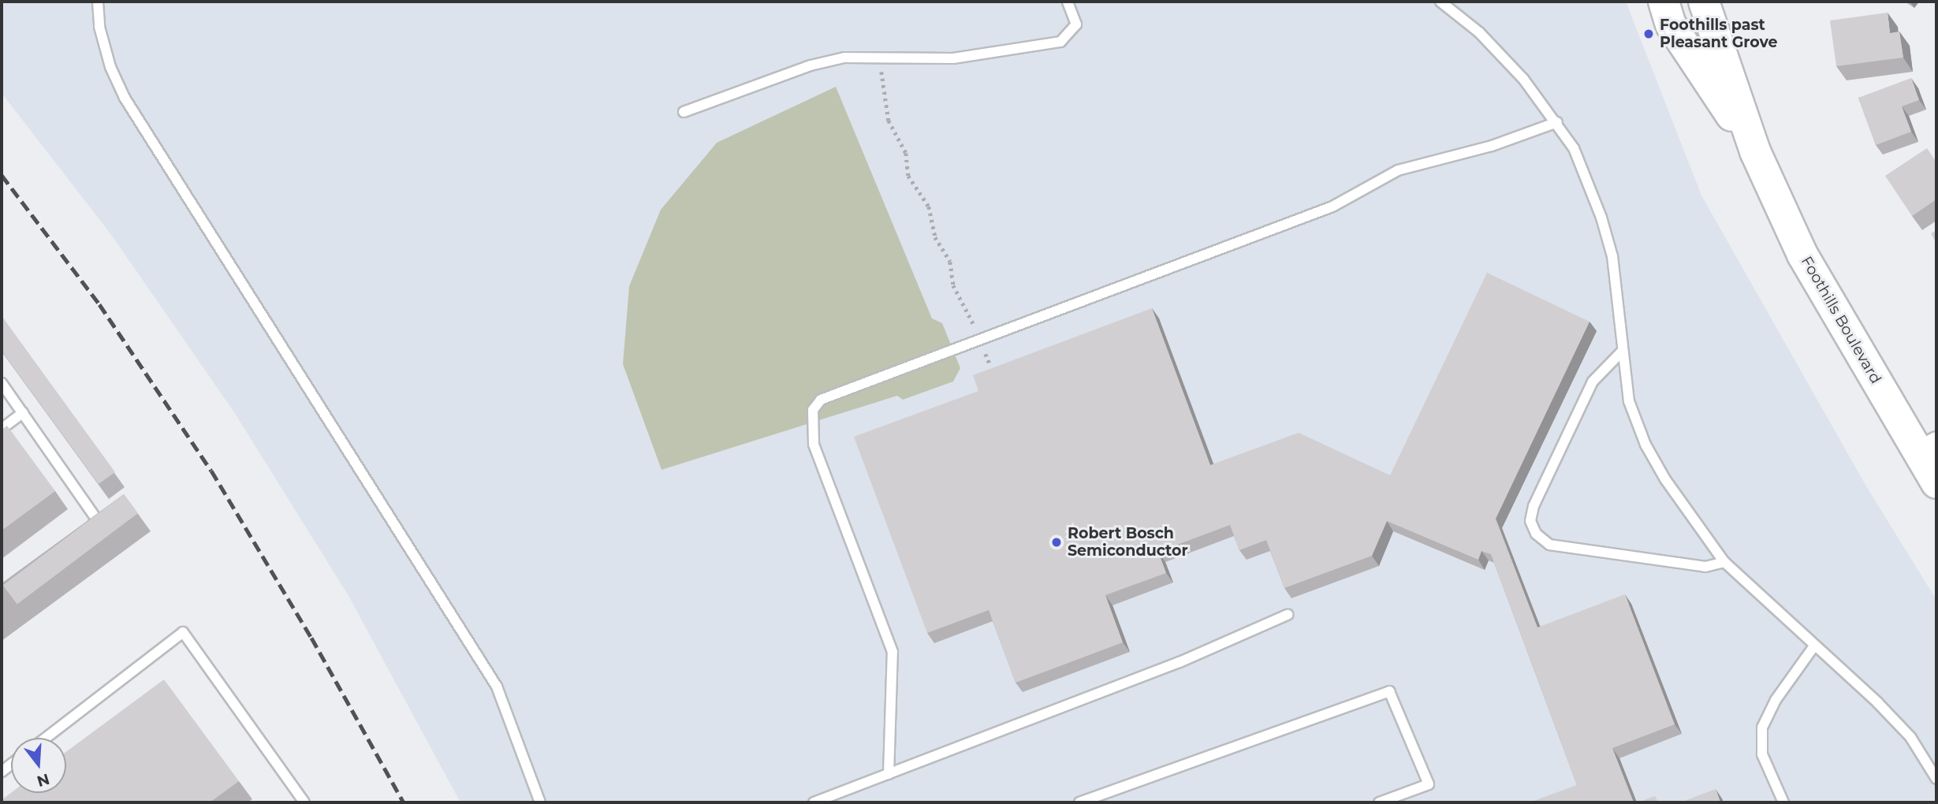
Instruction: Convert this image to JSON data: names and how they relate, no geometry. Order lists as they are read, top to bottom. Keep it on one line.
{"streets":{"main road":["Foothills Boulevard"]},"places":["Foothills past Pleasant Grove","Robert Bosch Semiconductor"],"north":"bottom"}
